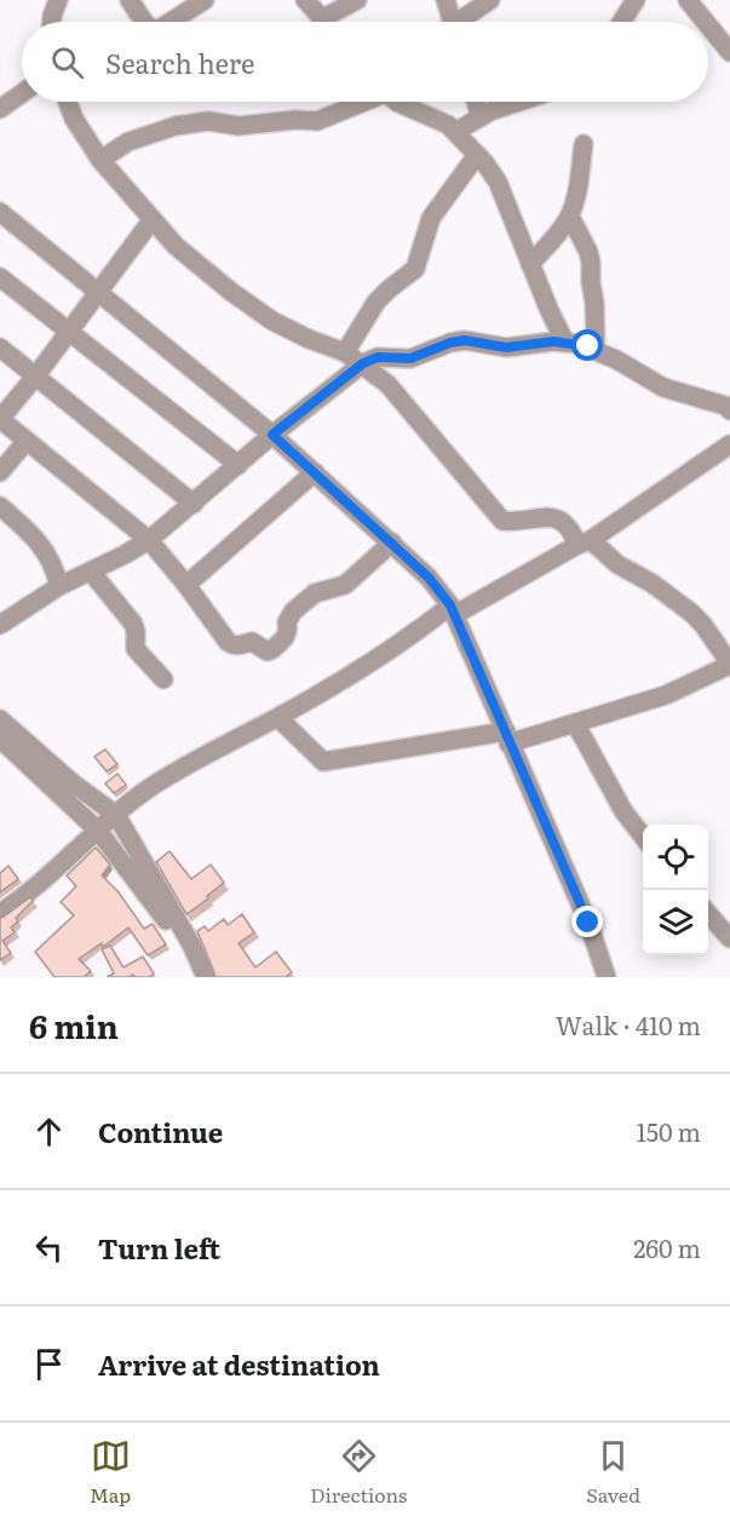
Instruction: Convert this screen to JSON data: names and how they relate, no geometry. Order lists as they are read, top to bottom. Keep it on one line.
{"page":{"search":"Search here","heading":["6 min","Walk · 410 m"],"list":[["Continue","150 m"],["Turn left","260 m"],"Arrive at destination"],"nav":["Map","Directions","Saved"]}}
